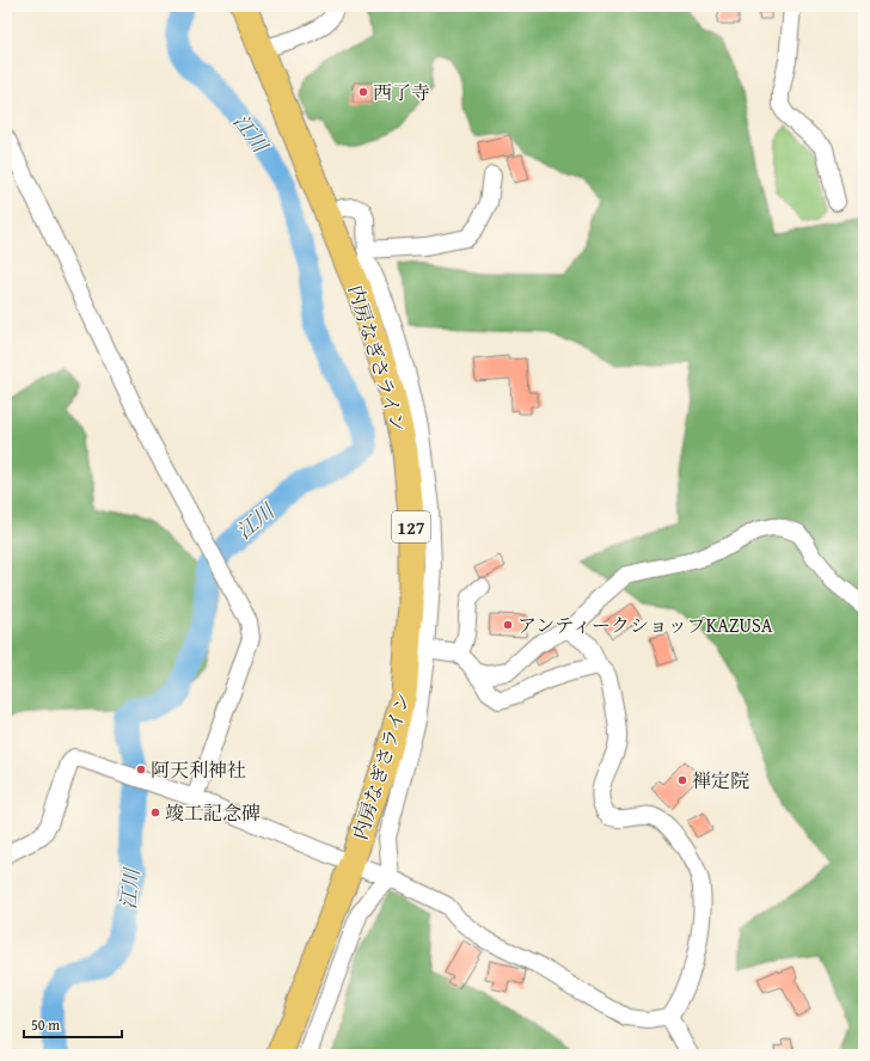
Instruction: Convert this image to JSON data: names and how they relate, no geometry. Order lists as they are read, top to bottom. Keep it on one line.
{"streets":{"highway":["内房なぎさライン","127"]},"water":["江川"],"places":["西了寺","アンティークショップKAZUSA","阿天利神社","禅定院","竣工記念碑"],"scale_bar":"50 m"}
